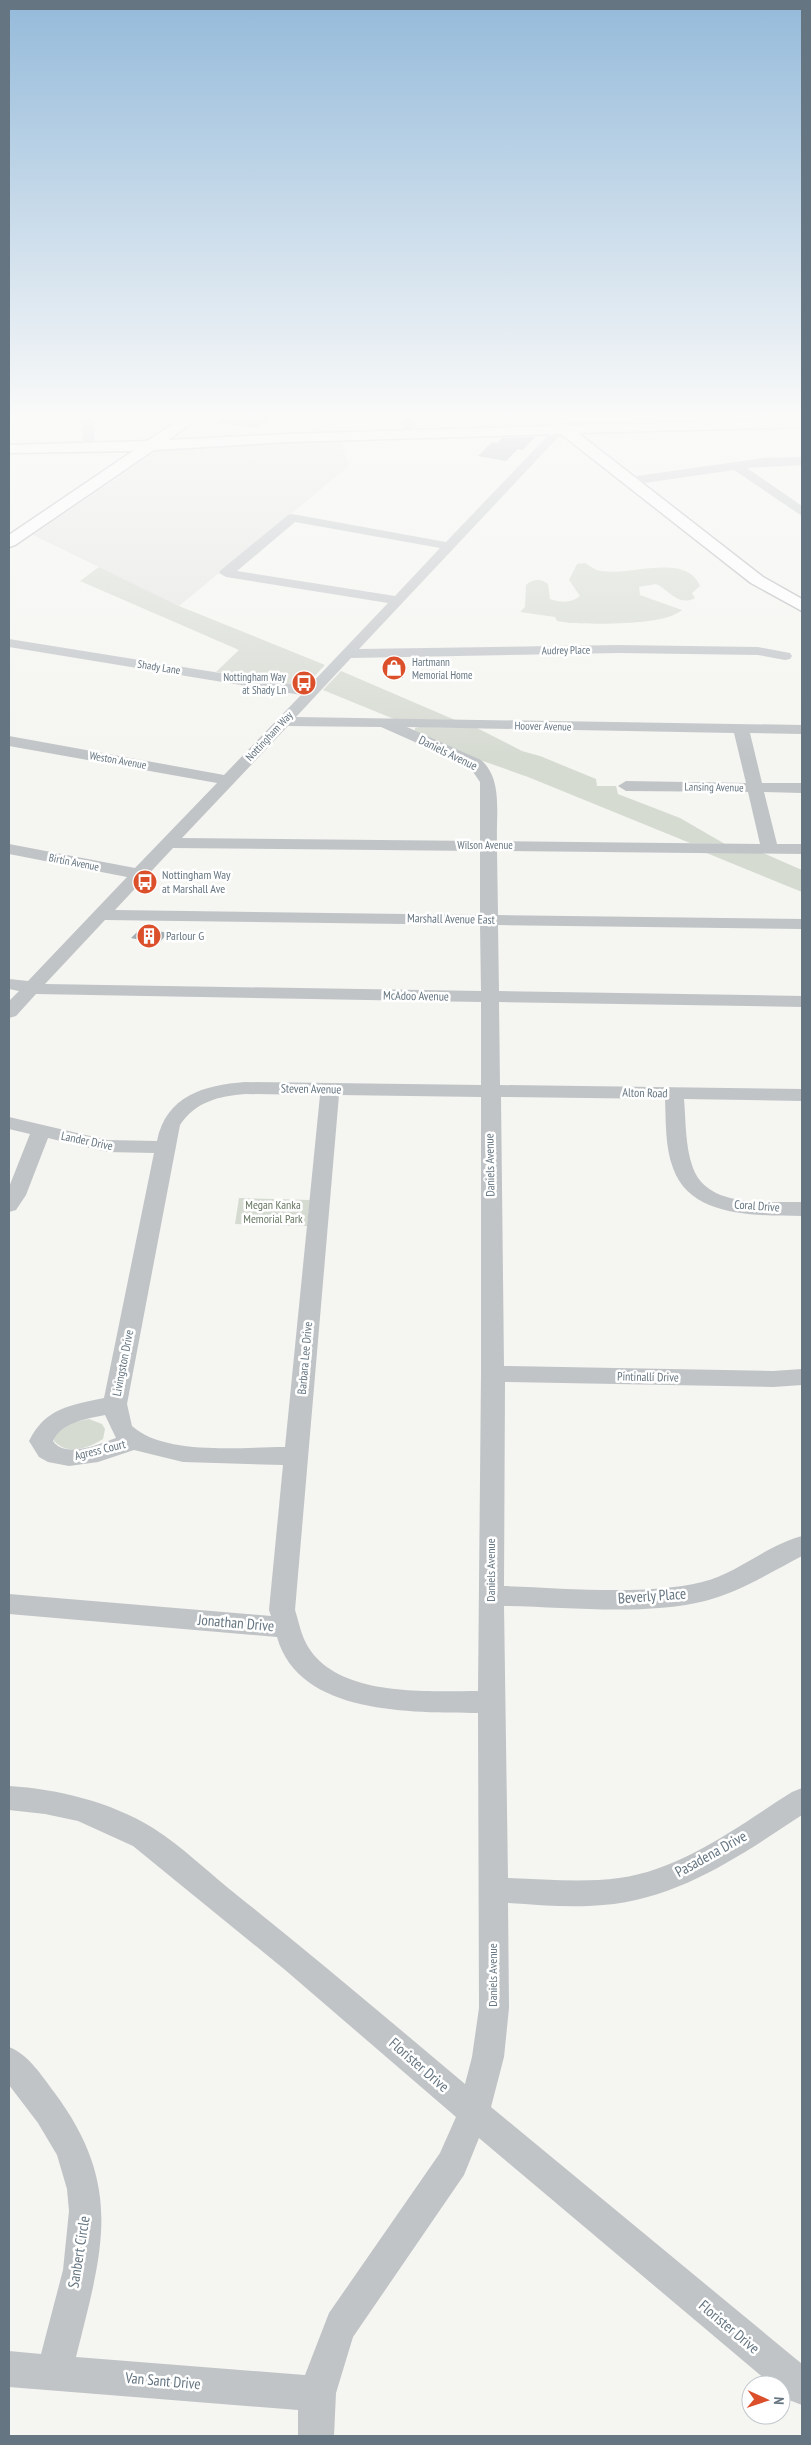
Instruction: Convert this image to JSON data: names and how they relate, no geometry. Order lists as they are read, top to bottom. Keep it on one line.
{"streets":{"street":["Audrey Place","Shady Lane","Hoover Avenue","Nottingham Way","Daniels Avenue","Weston Avenue","Lansing Avenue","Wilson Avenue","Birtin Avenue","Marshall Avenue East","McAdoo Avenue","Steven Avenue","Alton Road","Lander Drive","Coral Drive","Barbara Lee Drive","Livingston Drive","Pintinalli Drive","Agress Court","Beverly Place","Jonathan Drive","Pasadena Drive","Florister Drive","Sanbert Circle","Van Sant Drive"]},"crossings":[["Audrey Place","Nottingham Way"],["Shady Lane","Nottingham Way"],["Hoover Avenue","Nottingham Way"],["Hoover Avenue","Daniels Avenue"],["Nottingham Way","Weston Avenue"],["Nottingham Way","Wilson Avenue"],["Nottingham Way","Birtin Avenue"],["Nottingham Way","Marshall Avenue East"],["Nottingham Way","McAdoo Avenue"],["Daniels Avenue","Wilson Avenue"],["Daniels Avenue","Marshall Avenue East"],["Daniels Avenue","McAdoo Avenue"],["Daniels Avenue","Steven Avenue"],["Daniels Avenue","Alton Road"],["Daniels Avenue","Pintinalli Drive"],["Daniels Avenue","Beverly Place"],["Daniels Avenue","Jonathan Drive"],["Daniels Avenue","Pasadena Drive"],["Daniels Avenue","Florister Drive"],["Daniels Avenue","Van Sant Drive"],["Steven Avenue","Alton Road"],["Steven Avenue","Lander Drive"],["Steven Avenue","Barbara Lee Drive"],["Steven Avenue","Livingston Drive"],["Alton Road","Coral Drive"],["Lander Drive","Livingston Drive"],["Barbara Lee Drive","Jonathan Drive"],["Livingston Drive","Agress Court"],["Sanbert Circle","Van Sant Drive"]],"parks":["Megan Kanka Memorial Park"],"places":{"shop":["Hartmann Memorial Home"],"bus stop":["Nottingham Way at Shady Ln","Nottingham Way at Marshall Ave"],"building":["Parlour G"]},"north":"right"}
